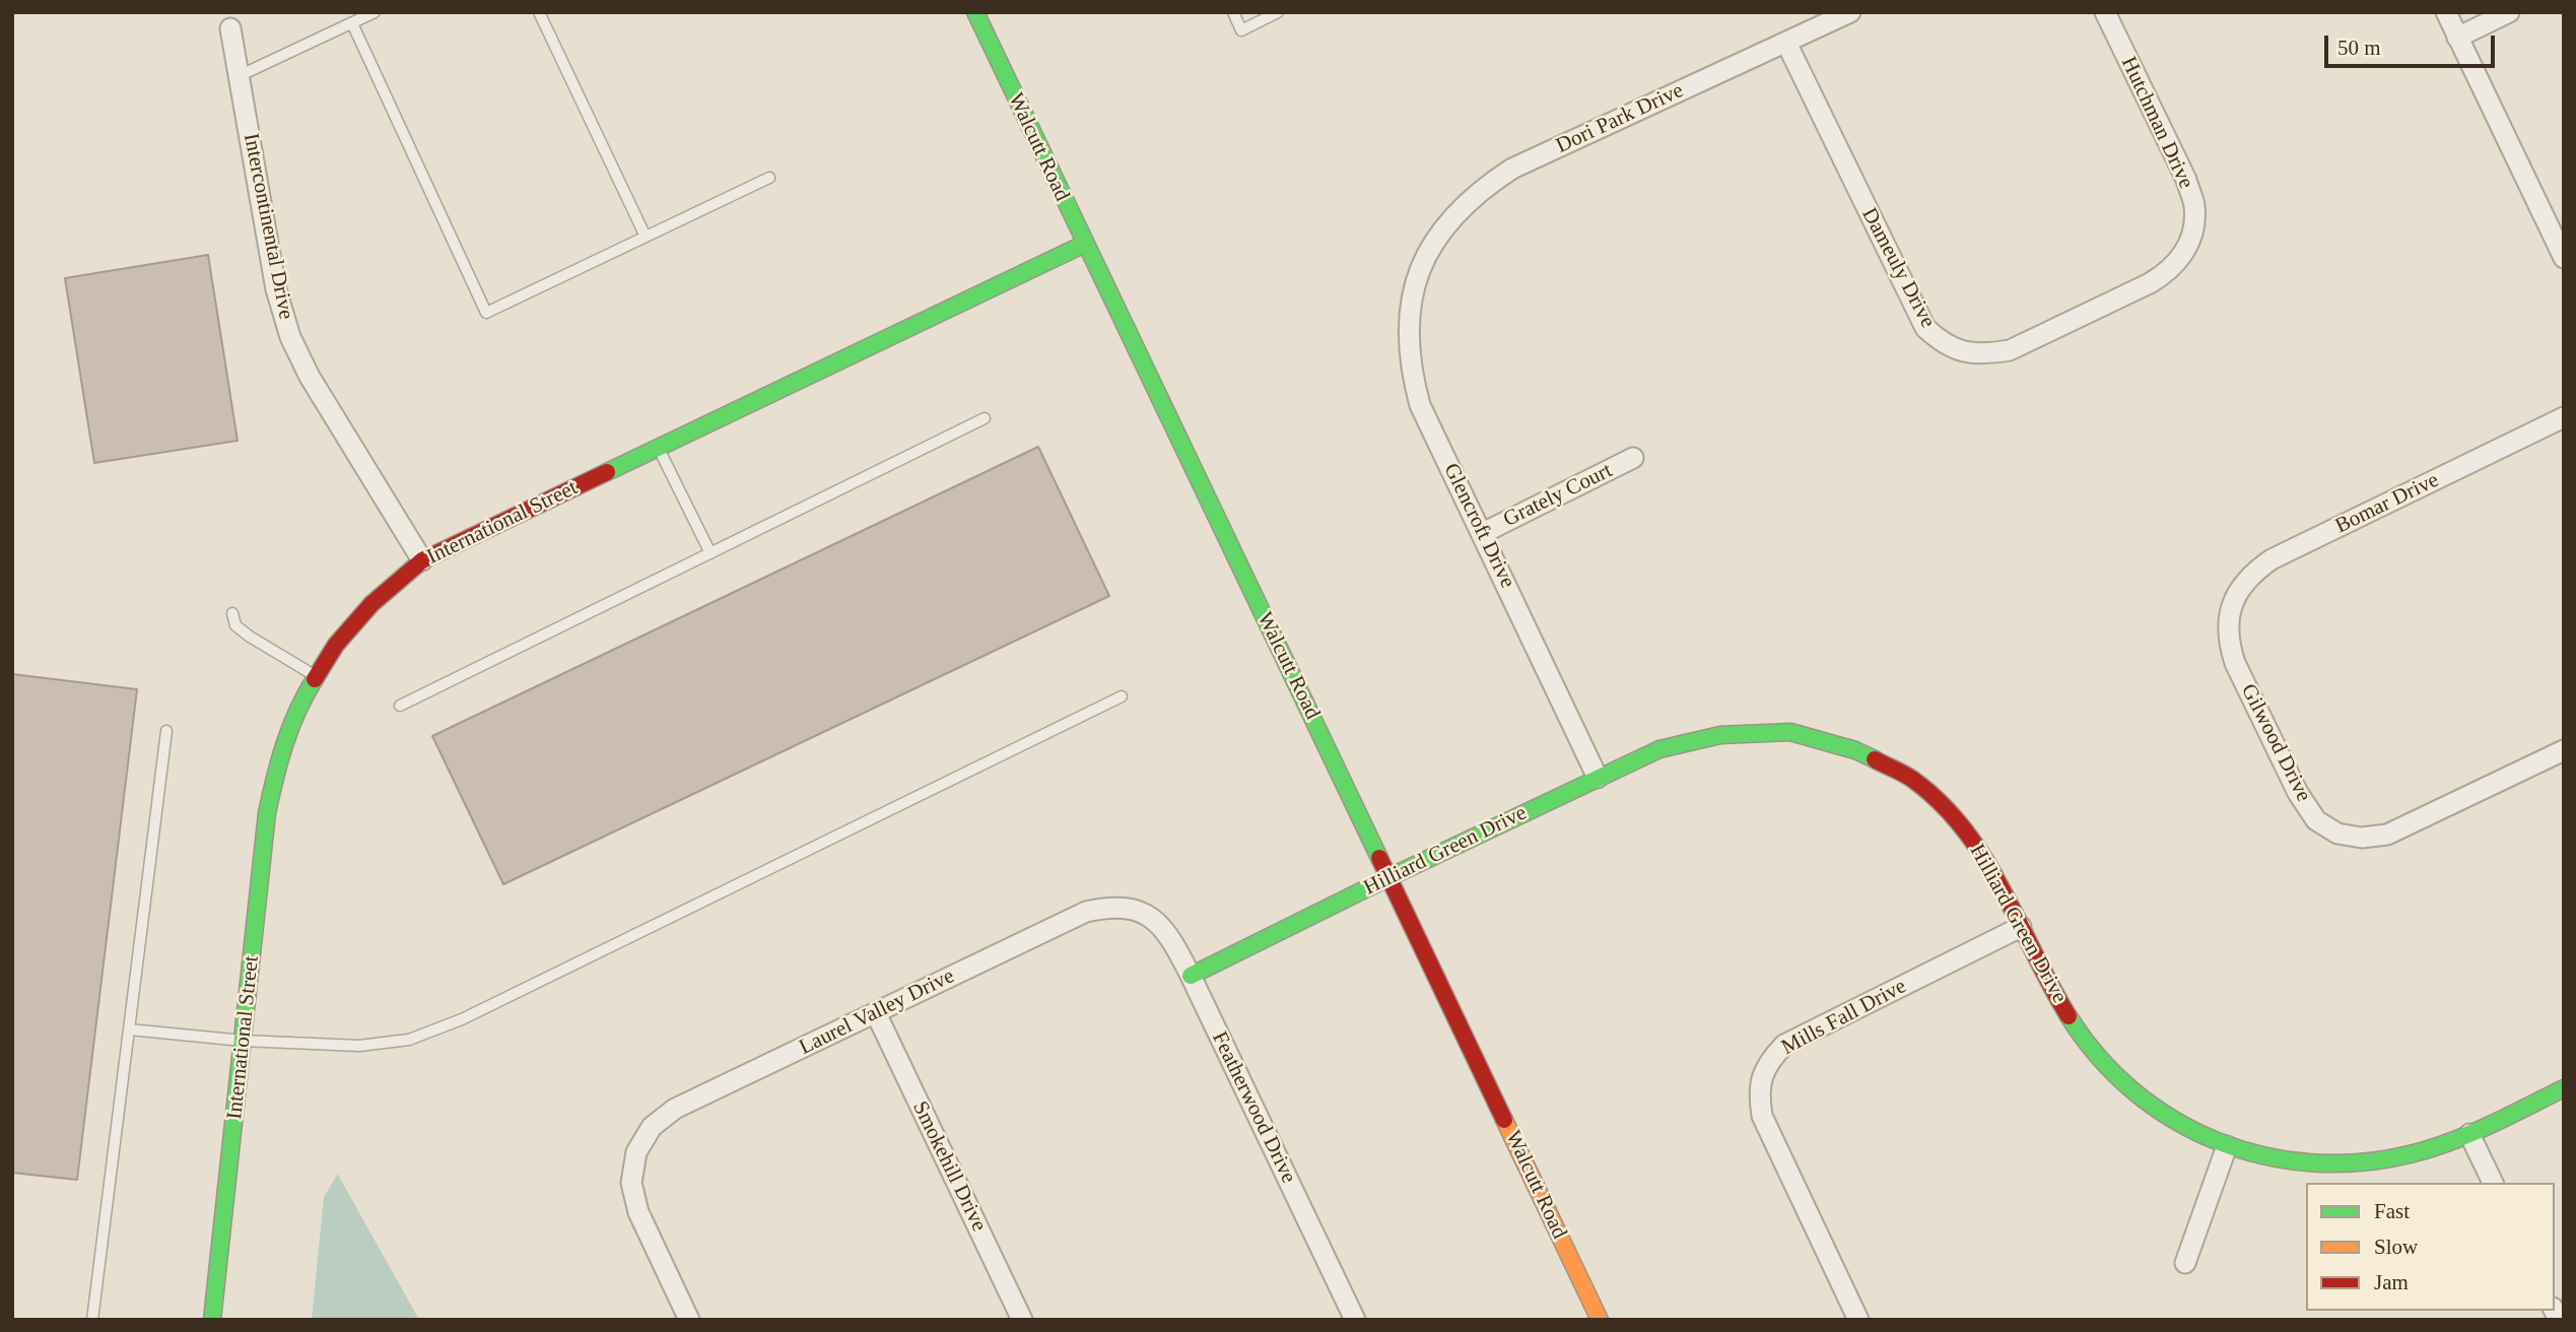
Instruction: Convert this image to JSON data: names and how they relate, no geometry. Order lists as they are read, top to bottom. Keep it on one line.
{"streets":{"street":["Dori Park Drive","Hutchman Drive","Walcutt Road","Intercontinental Drive","Dameuly Drive","Grately Court","Bomar Drive","International Street","Glencroft Drive","Gilwood Drive","Hilliard Green Drive","Laurel Valley Drive","Mills Fall Drive","Featherwood Drive","Smokehill Drive"]},"crossings":[["Dori Park Drive","Dameuly Drive"],["Dori Park Drive","Glencroft Drive"],["Hutchman Drive","Dameuly Drive"],["Walcutt Road","International Street"],["Walcutt Road","Hilliard Green Drive"],["Intercontinental Drive","International Street"],["Grately Court","Glencroft Drive"],["Bomar Drive","Gilwood Drive"],["Glencroft Drive","Hilliard Green Drive"],["Hilliard Green Drive","Mills Fall Drive"],["Hilliard Green Drive","Featherwood Drive"],["Laurel Valley Drive","Featherwood Drive"],["Laurel Valley Drive","Smokehill Drive"]],"legend":["Fast","Slow","Jam"],"scale_bar":"50 m"}
